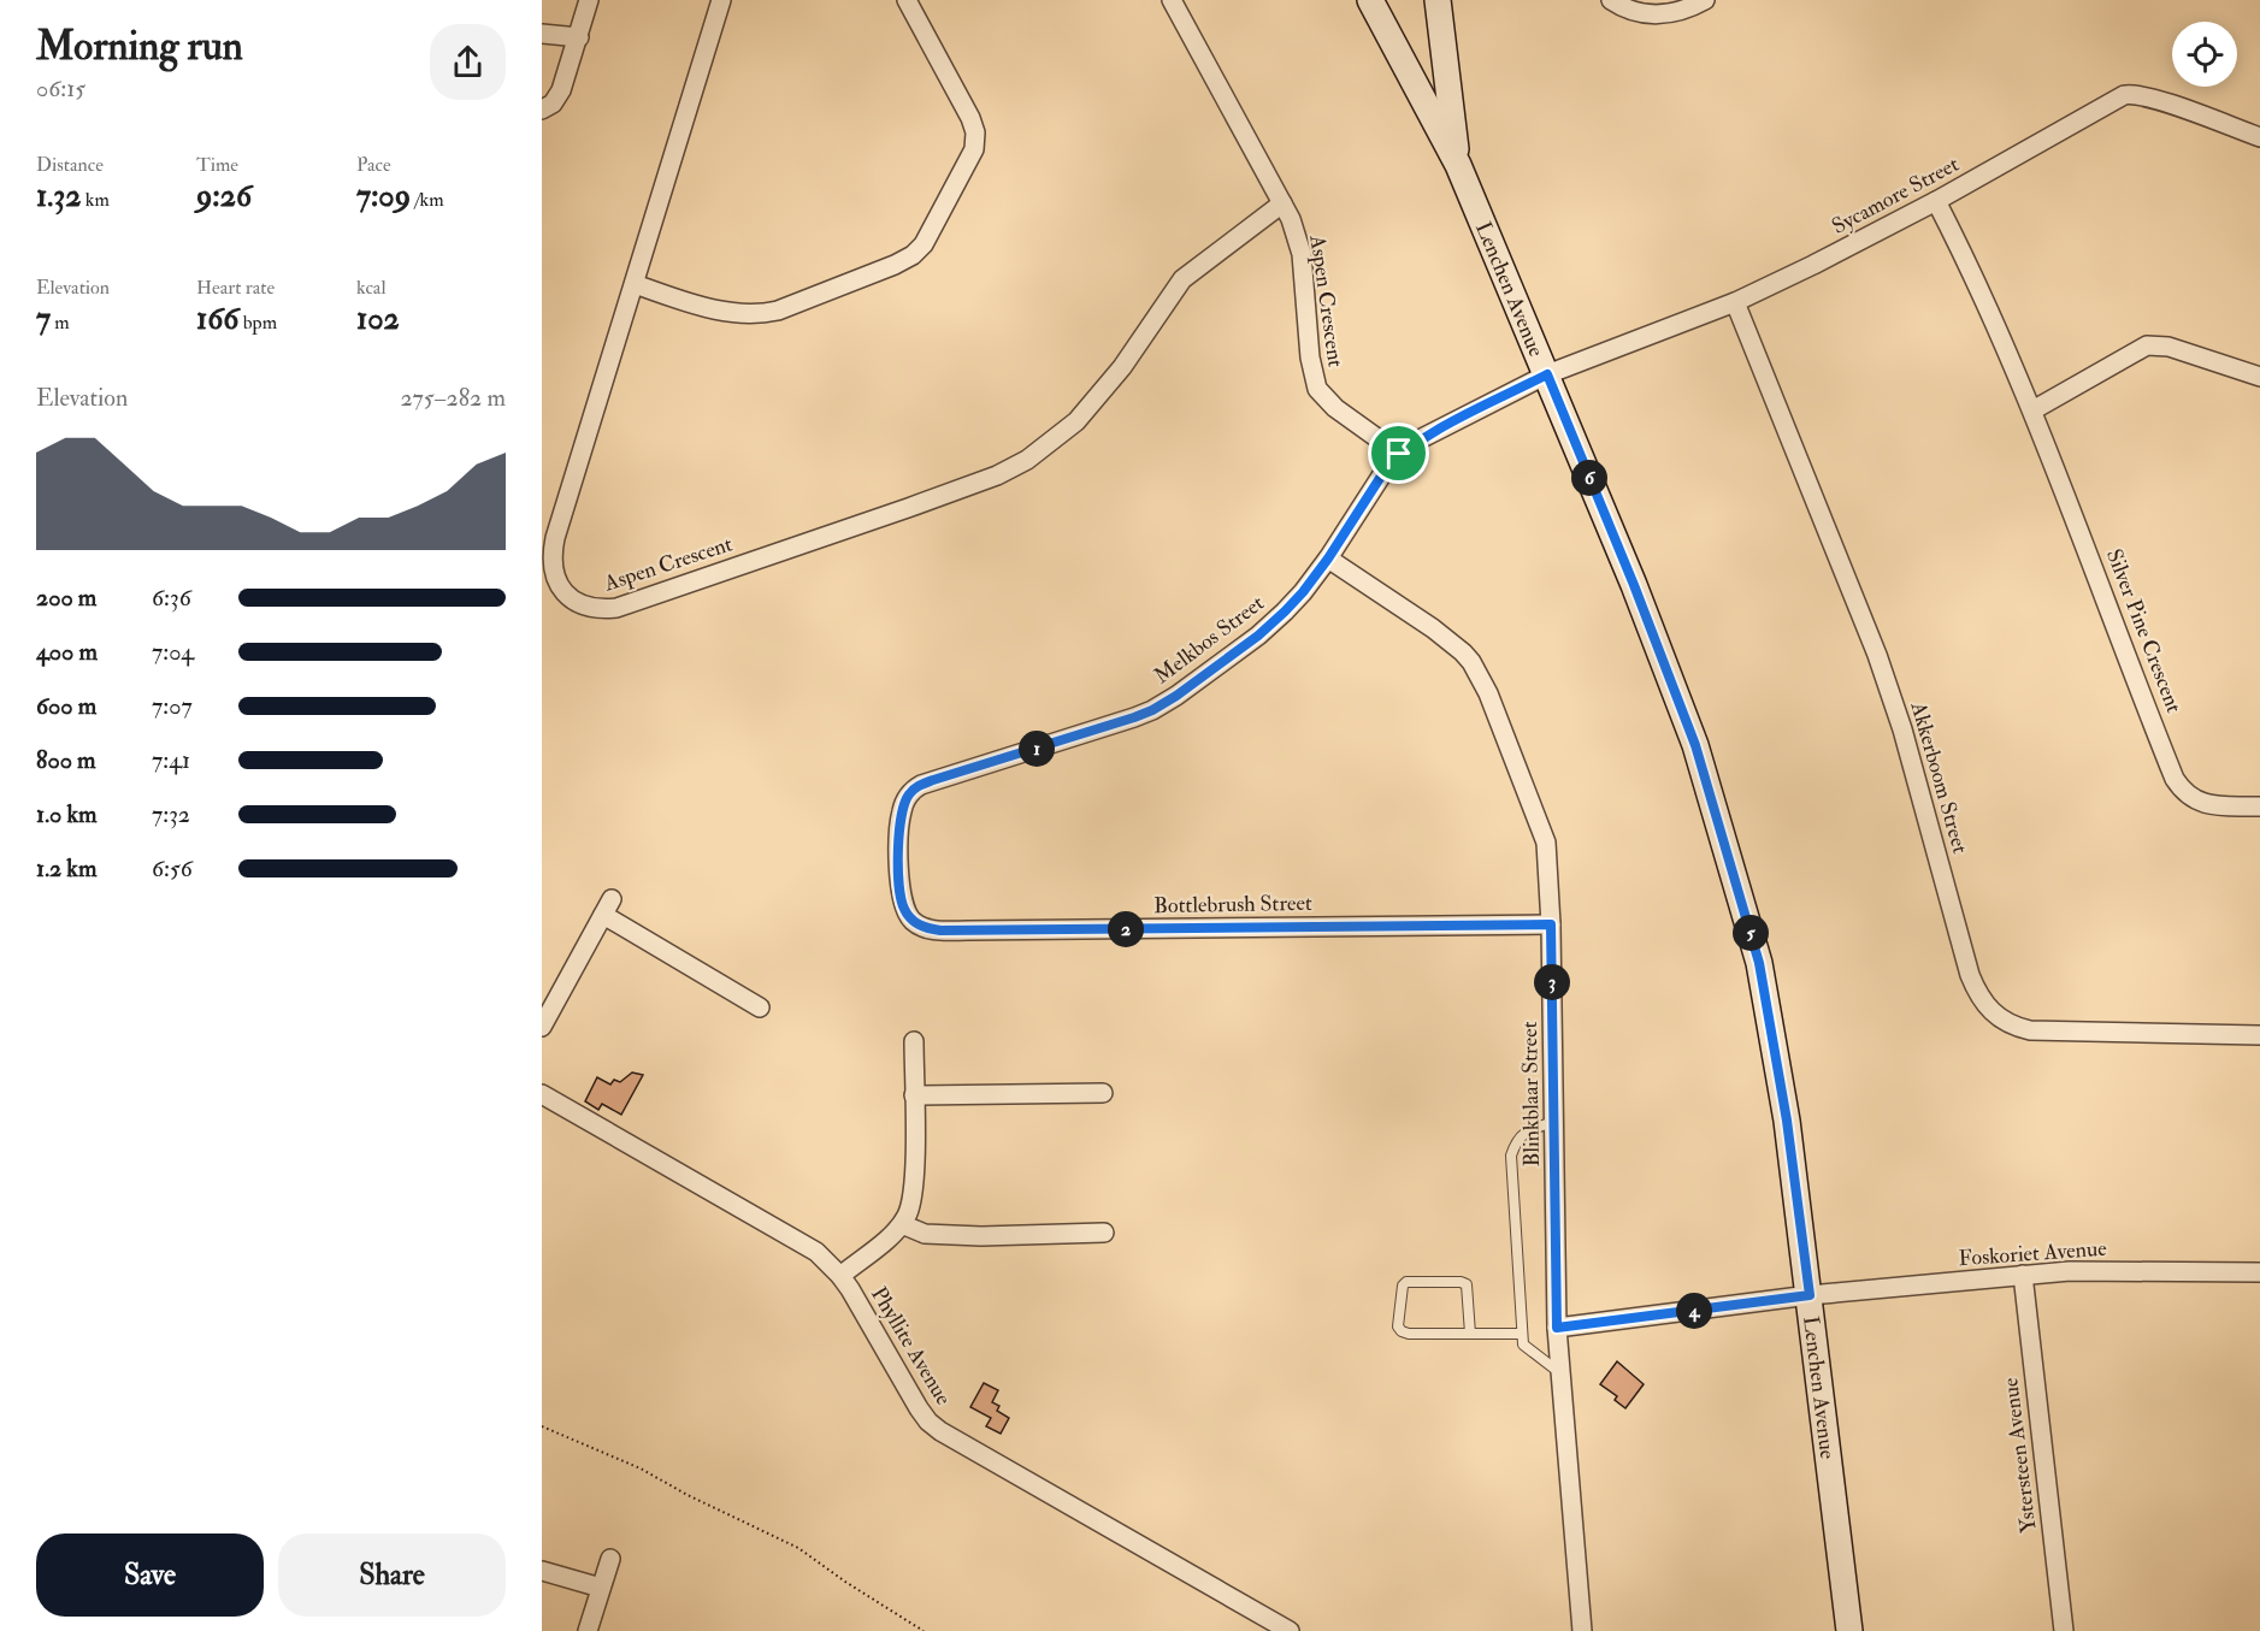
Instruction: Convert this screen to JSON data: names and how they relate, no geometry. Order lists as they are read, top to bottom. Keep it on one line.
{"streets":{"main road":["Lenchen Avenue"],"street":["Sycamore Street","Aspen Crescent","Silver Pine Crescent","Melkbos Street","Akkerboom Street","Bottlebrush Street","Blinkblaar Street","Foskoriet Avenue","Phyllite Avenue","Ystersteen Avenue"]},"crossings":[["Sycamore Street","Lenchen Avenue"],["Sycamore Street","Silver Pine Crescent"],["Sycamore Street","Melkbos Street"],["Sycamore Street","Akkerboom Street"],["Lenchen Avenue","Melkbos Street"],["Lenchen Avenue","Foskoriet Avenue"],["Aspen Crescent","Melkbos Street"],["Melkbos Street","Bottlebrush Street"],["Melkbos Street","Blinkblaar Street"],["Bottlebrush Street","Blinkblaar Street"],["Blinkblaar Street","Foskoriet Avenue"],["Foskoriet Avenue","Ystersteen Avenue"]],"page":{"heading":["Morning run","06:15"],"stats":[["Distance","1.32 km"],["Time","9:26"],["Pace","7:09 /km"],["Elevation","7 m"],["Heart rate","166 bpm"],["kcal","102"]],"chart":["Elevation","275–282 m"],"pins":["6","1","2","5","3","4"],"list":[{"name":"200 m","note":"6:36"},{"name":"400 m","note":"7:04"},{"name":"600 m","note":"7:07"},{"name":"800 m","note":"7:41"},{"name":"1.0 km","note":"7:32"},{"name":"1.2 km","note":"6:56"}],"buttons":["Save","Share"]}}
